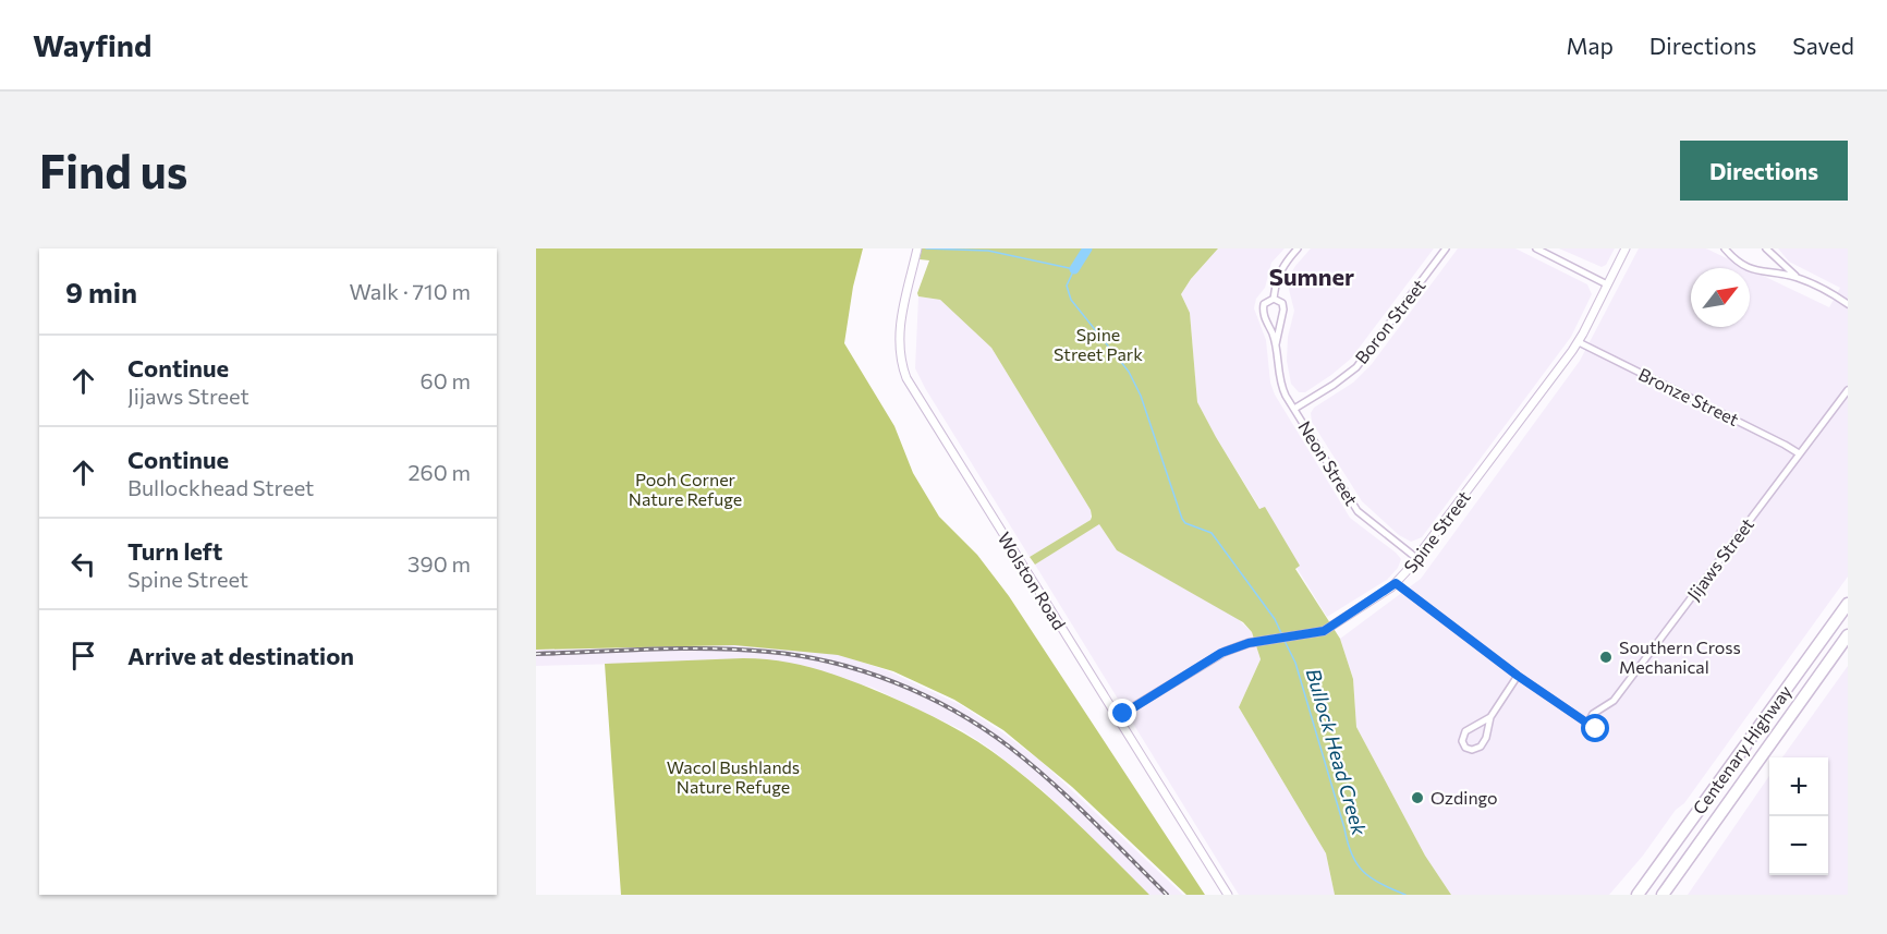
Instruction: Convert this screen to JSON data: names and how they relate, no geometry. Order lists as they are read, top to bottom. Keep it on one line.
{"streets":{"highway":["Centenary Highway"],"street":["Boron Street","Bronze Street","Neon Street","Spine Street","Jijaws Street","Wolston Road"]},"crossings":[["Boron Street","Neon Street"],["Bronze Street","Spine Street"],["Bronze Street","Jijaws Street"],["Neon Street","Spine Street"],["Spine Street","Wolston Road"]],"districts":["Sumner"],"water":["Bullock Head Creek"],"parks":["Spine Street Park","Pooh Corner Nature Refuge","Wacol Bushlands Nature Refuge"],"places":["Southern Cross Mechanical","Ozdingo"],"north":"top right","page":{"header":"Wayfind","nav":["Map","Directions","Saved"],"buttons":"Directions","title":"Find us","heading":["9 min","Walk · 710 m"],"list":[["Continue","Jijaws Street","60 m"],["Continue","Bullockhead Street","260 m"],["Turn left","Spine Street","390 m"],"Arrive at destination"],"map_buttons":["+","−"]}}
